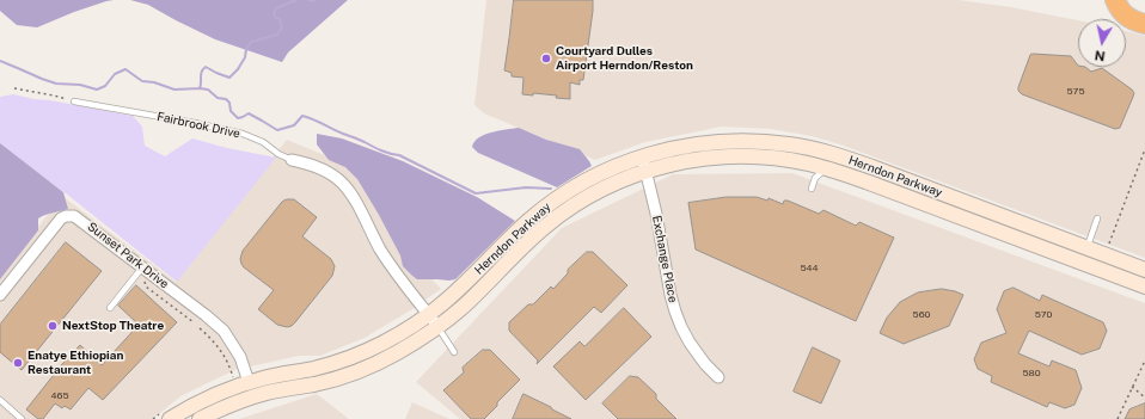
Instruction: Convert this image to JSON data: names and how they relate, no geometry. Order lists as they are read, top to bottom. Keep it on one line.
{"streets":{"main road":["Herndon Parkway"],"street":["Fairbrook Drive","Sunset Park Drive","Exchange Place"]},"crossings":[["Fairbrook Drive","Herndon Parkway"],["Herndon Parkway","Sunset Park Drive"],["Herndon Parkway","Exchange Place"]],"places":["Courtyard Dulles Airport Herndon/Reston","NextStop Theatre","Enatye Ethiopian Restaurant"],"house_numbers":["575","544","560","570","580","465"],"north":"bottom"}
